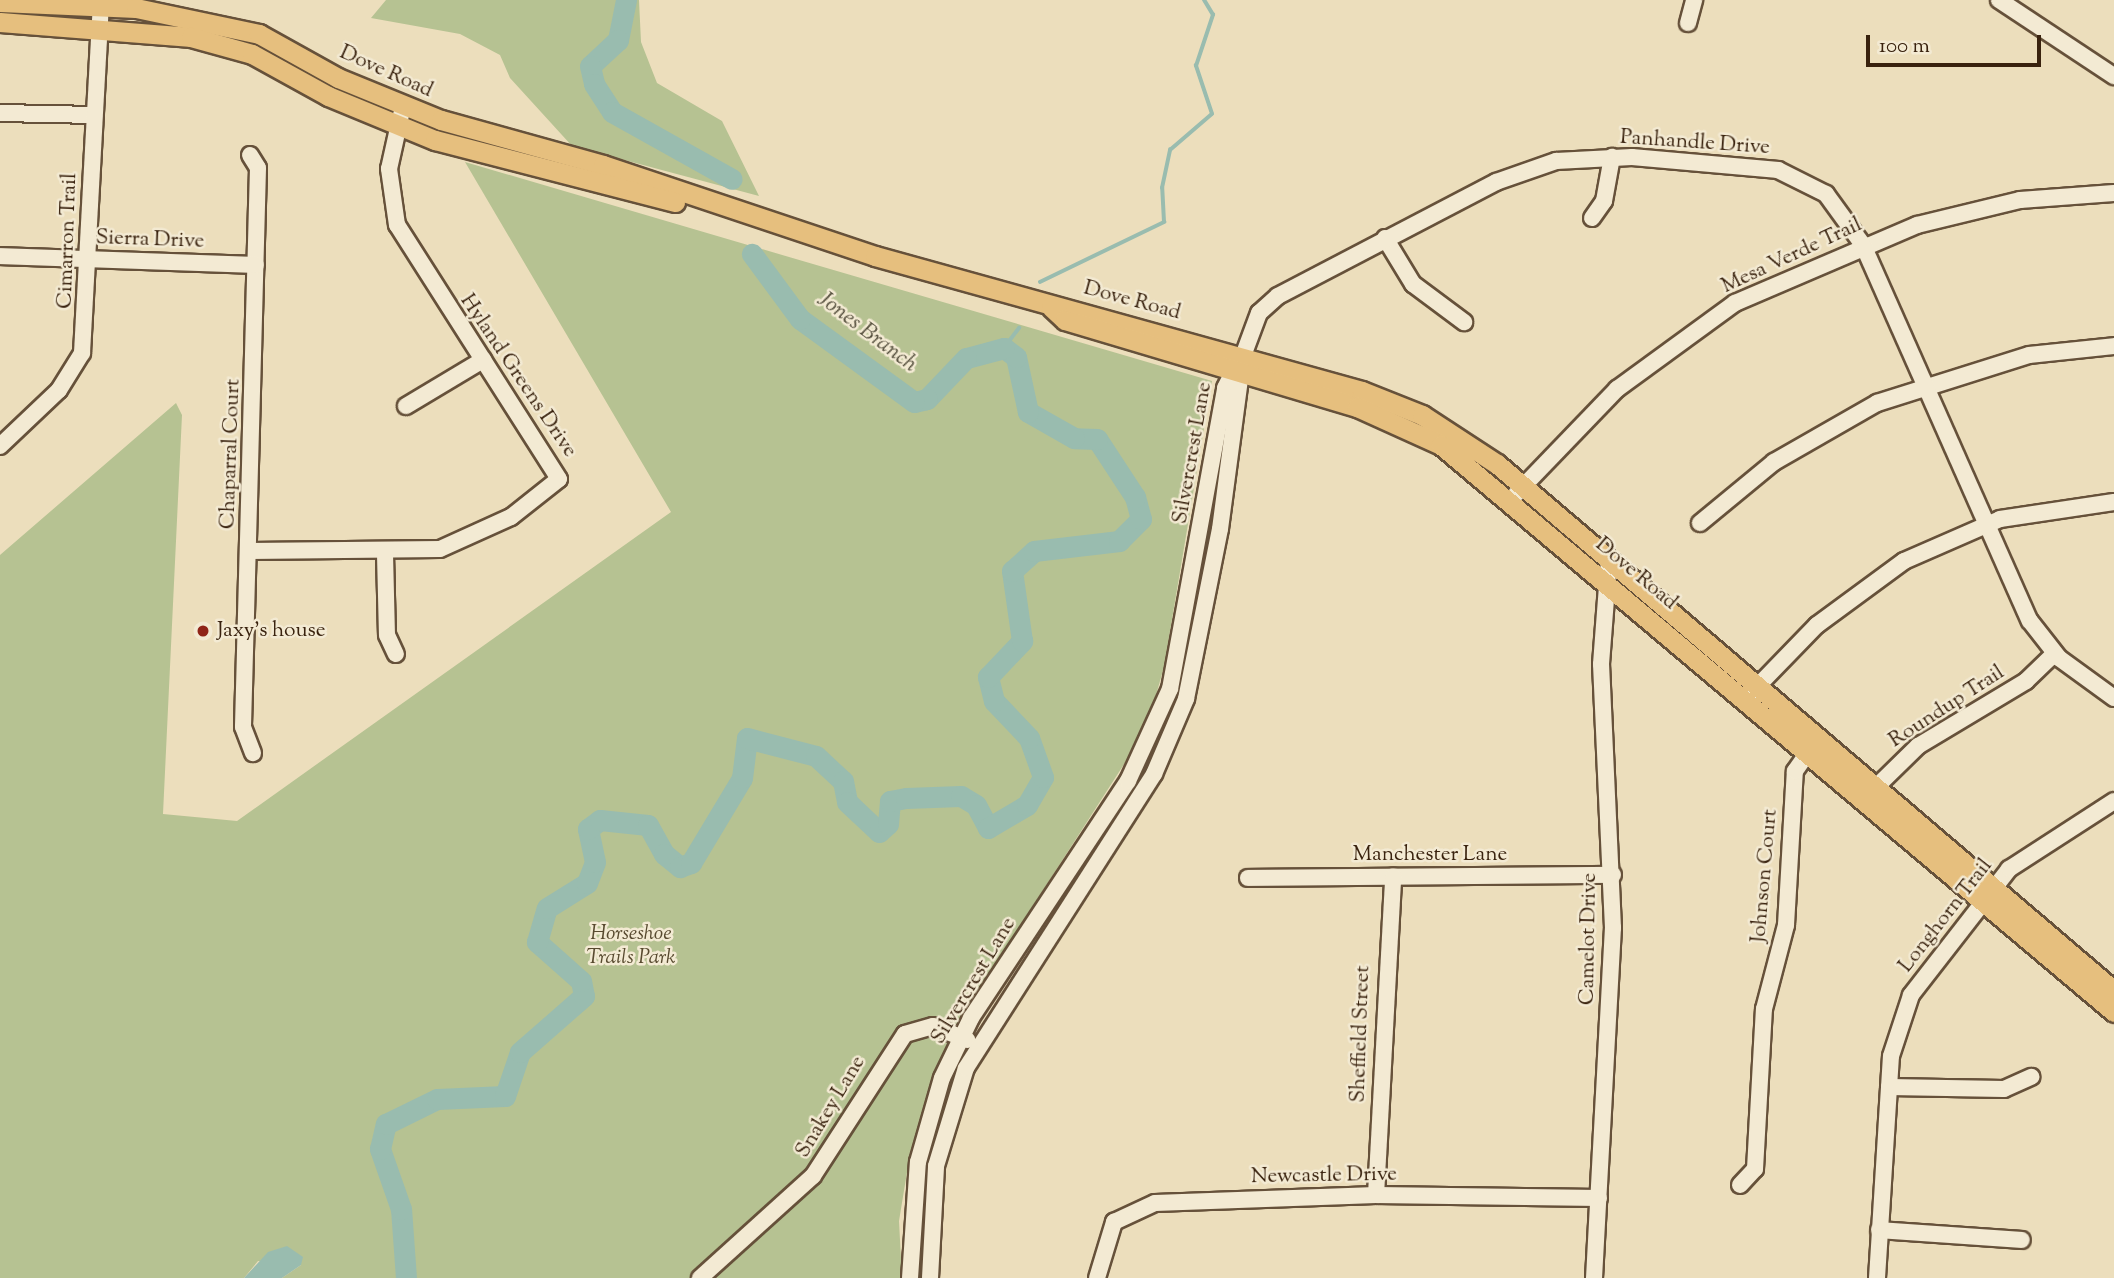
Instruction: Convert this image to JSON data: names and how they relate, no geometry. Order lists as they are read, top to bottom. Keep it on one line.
{"streets":{"main road":["Dove Road"],"street":["Panhandle Drive","Sierra Drive","Cimarron Trail","Mesa Verde Trail","Hyland Greens Drive","Silvercrest Lane","Chaparral Court","Roundup Trail","Manchester Lane","Johnson Court","Longhorn Trail","Camelot Drive","Sheffield Street","Snakey Lane","Newcastle Drive"]},"crossings":[["Dove Road","Panhandle Drive"],["Dove Road","Cimarron Trail"],["Dove Road","Mesa Verde Trail"],["Dove Road","Hyland Greens Drive"],["Dove Road","Silvercrest Lane"],["Dove Road","Roundup Trail"],["Dove Road","Johnson Court"],["Dove Road","Longhorn Trail"],["Dove Road","Camelot Drive"],["Panhandle Drive","Mesa Verde Trail"],["Panhandle Drive","Silvercrest Lane"],["Panhandle Drive","Roundup Trail"],["Sierra Drive","Cimarron Trail"],["Sierra Drive","Chaparral Court"],["Hyland Greens Drive","Chaparral Court"],["Silvercrest Lane","Snakey Lane"],["Manchester Lane","Camelot Drive"],["Manchester Lane","Sheffield Street"],["Camelot Drive","Newcastle Drive"],["Sheffield Street","Newcastle Drive"]],"water":["Jones Branch"],"parks":["Horseshoe Trails Park"],"places":["Jaxy's house"],"scale_bar":"100 m"}
